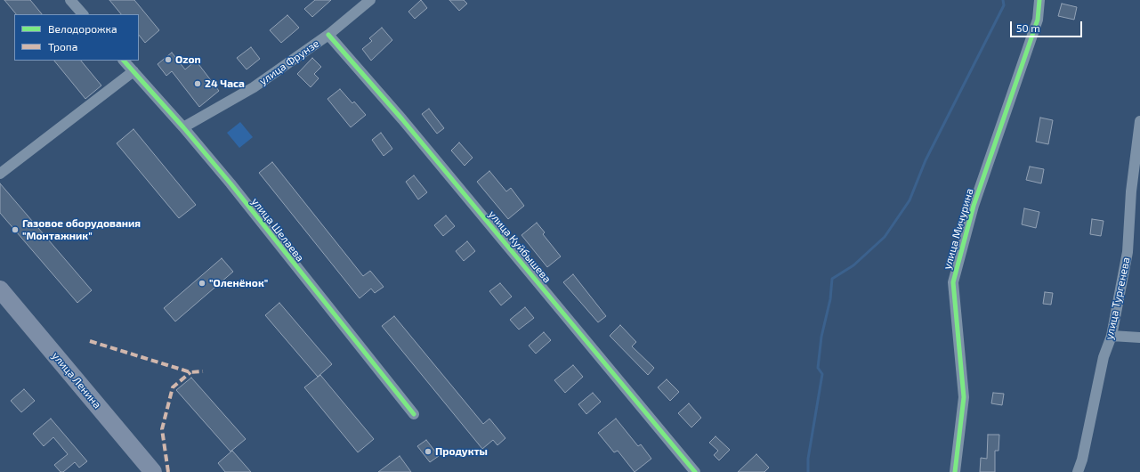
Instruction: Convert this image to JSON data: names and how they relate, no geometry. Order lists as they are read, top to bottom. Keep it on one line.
{"streets":{"main road":["улица Ленина"],"street":["улица Фрунзе","улица Мичурина","улица Шелаева","улица Куйбышева","улица Тургенева"]},"crossings":[["улица Фрунзе","улица Шелаева"],["улица Фрунзе","улица Куйбышева"]],"places":["Ozon","24 Часа","Газовое оборудования \"Монтажник\"","\"Оленёнок\"","Продукты"],"legend":["Велодорожка","Тропа"],"scale_bar":"50 m"}
